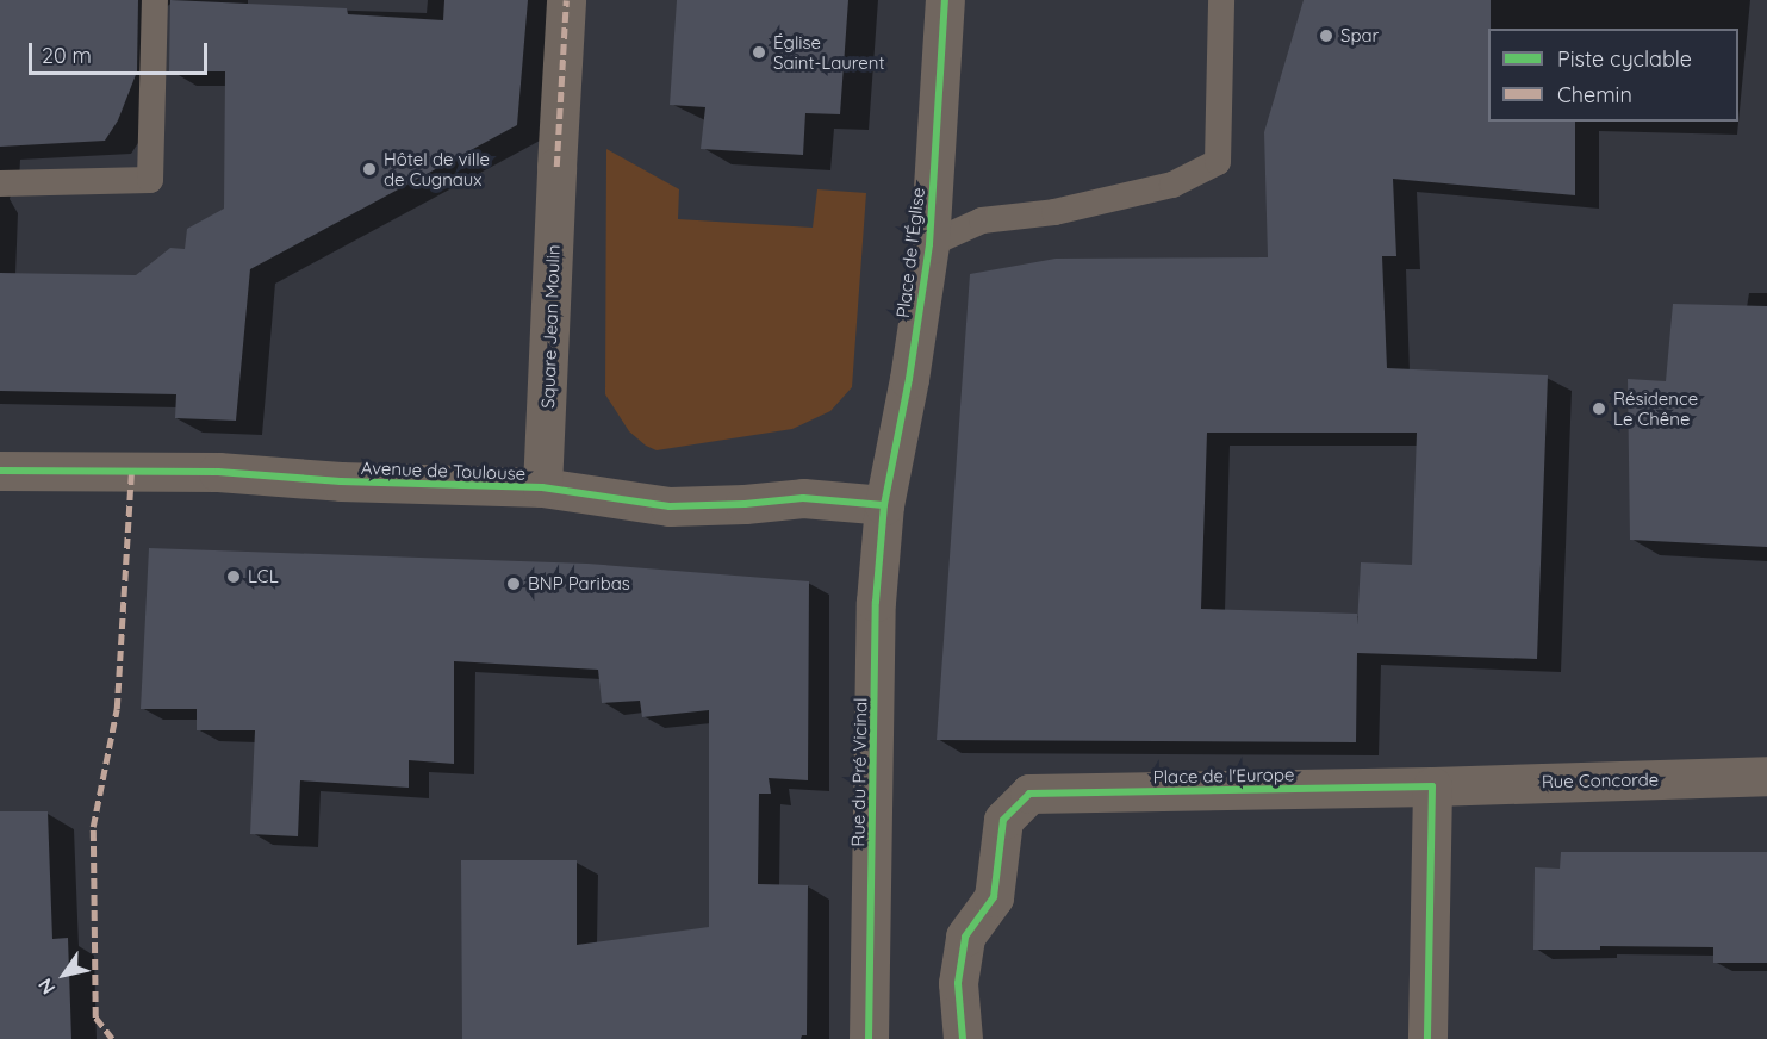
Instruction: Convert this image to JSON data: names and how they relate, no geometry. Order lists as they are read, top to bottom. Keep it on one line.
{"streets":{"street":["Place de l'Église","Square Jean Moulin","Avenue de Toulouse","Rue du Pré Vicinal","Place de l'Europe","Rue Concorde"]},"crossings":[["Place de l'Église","Avenue de Toulouse"],["Place de l'Église","Rue du Pré Vicinal"],["Square Jean Moulin","Avenue de Toulouse"],["Avenue de Toulouse","Rue du Pré Vicinal"],["Place de l'Europe","Rue Concorde"]],"places":["Spar","Église Saint-Laurent","Hôtel de ville de Cugnaux","Résidence Le Chêne","LCL","BNP Paribas"],"legend":["Piste cyclable","Chemin"],"scale_bar":"20 m","north":"bottom left"}
